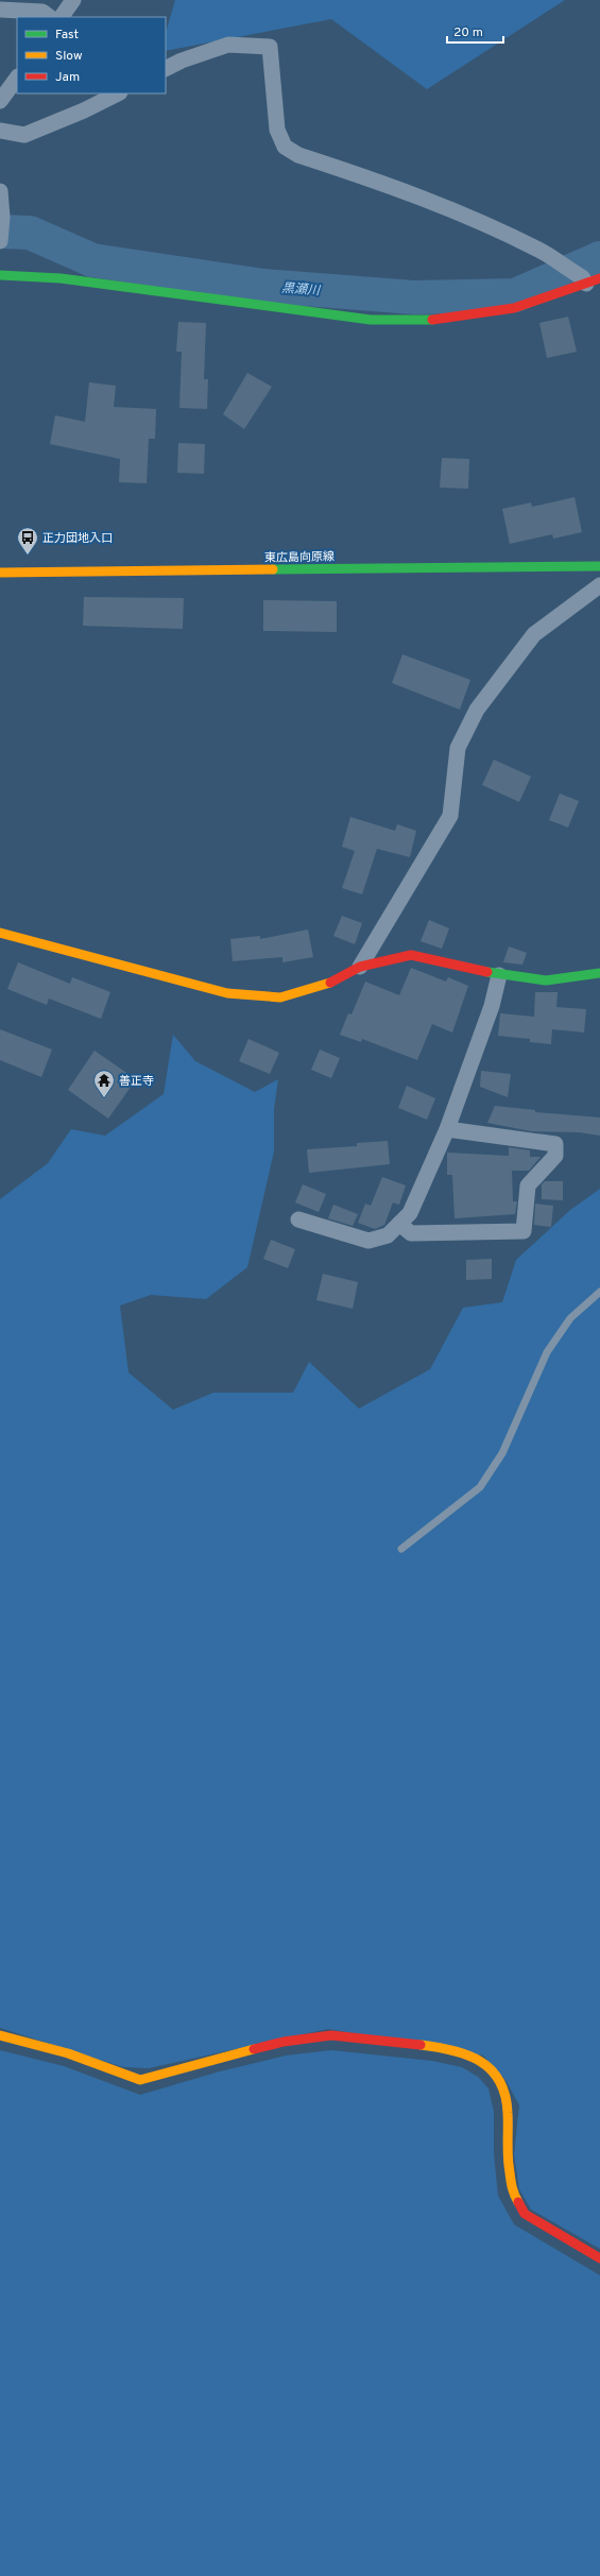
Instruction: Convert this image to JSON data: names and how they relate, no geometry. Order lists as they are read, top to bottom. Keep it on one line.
{"streets":{"street":["東広島向原線"]},"water":["黒瀬川"],"places":{"bus stop":["正力団地入口"],"temple":["善正寺"]},"legend":["Fast","Slow","Jam"],"scale_bar":"20 m"}
